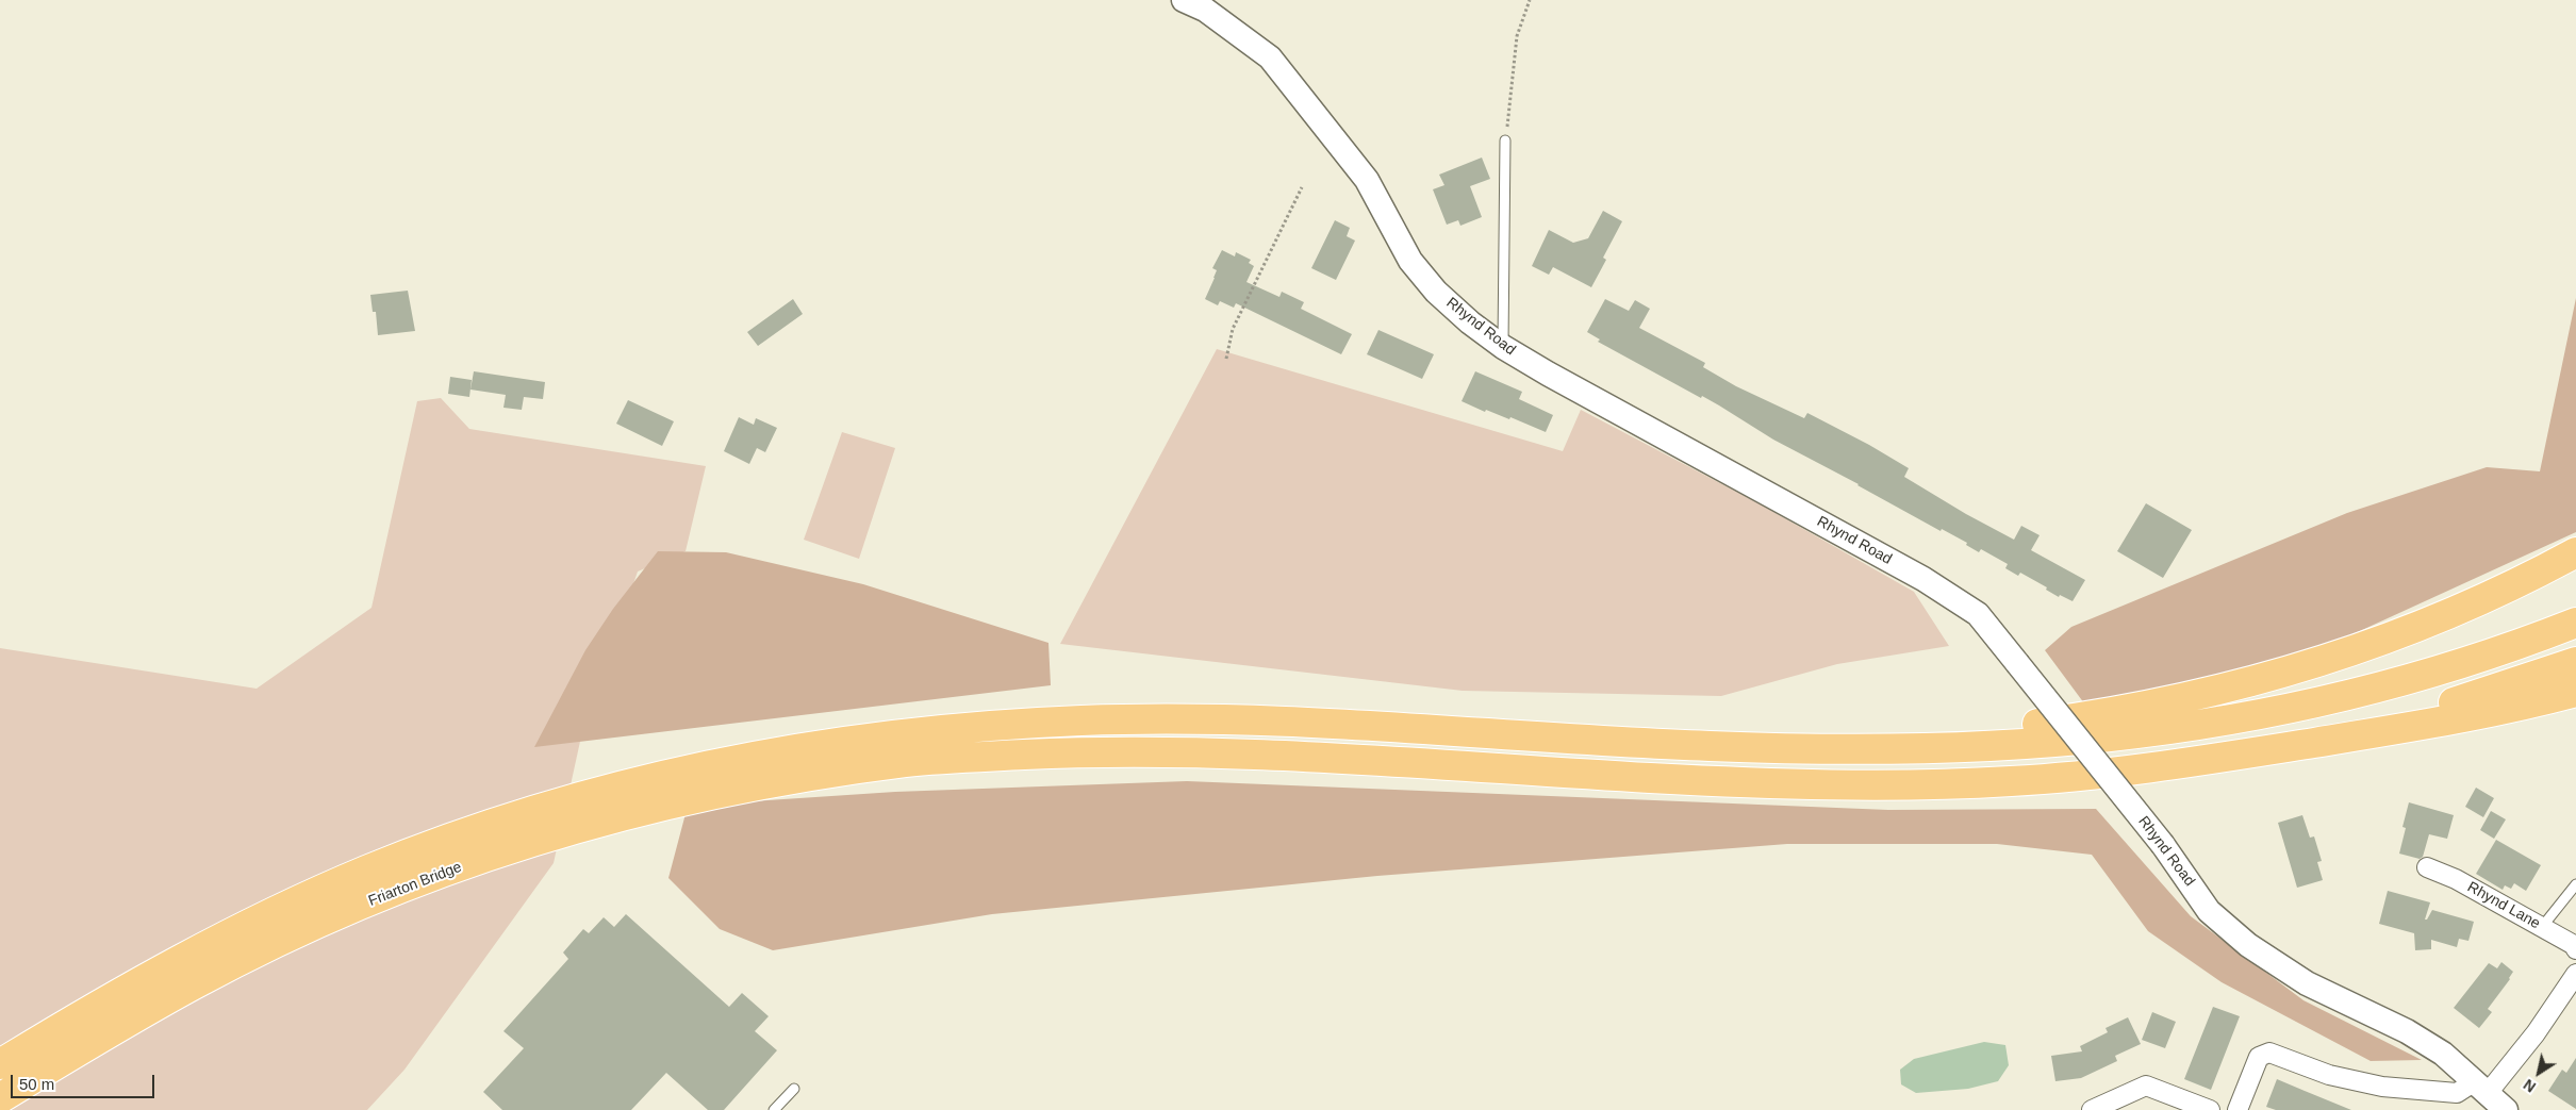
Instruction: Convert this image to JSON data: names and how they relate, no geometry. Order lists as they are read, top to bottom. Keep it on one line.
{"streets":{"highway":["Friarton Bridge"],"street":["Rhynd Road","Rhynd Lane"]},"scale_bar":"50 m","north":"bottom left"}
